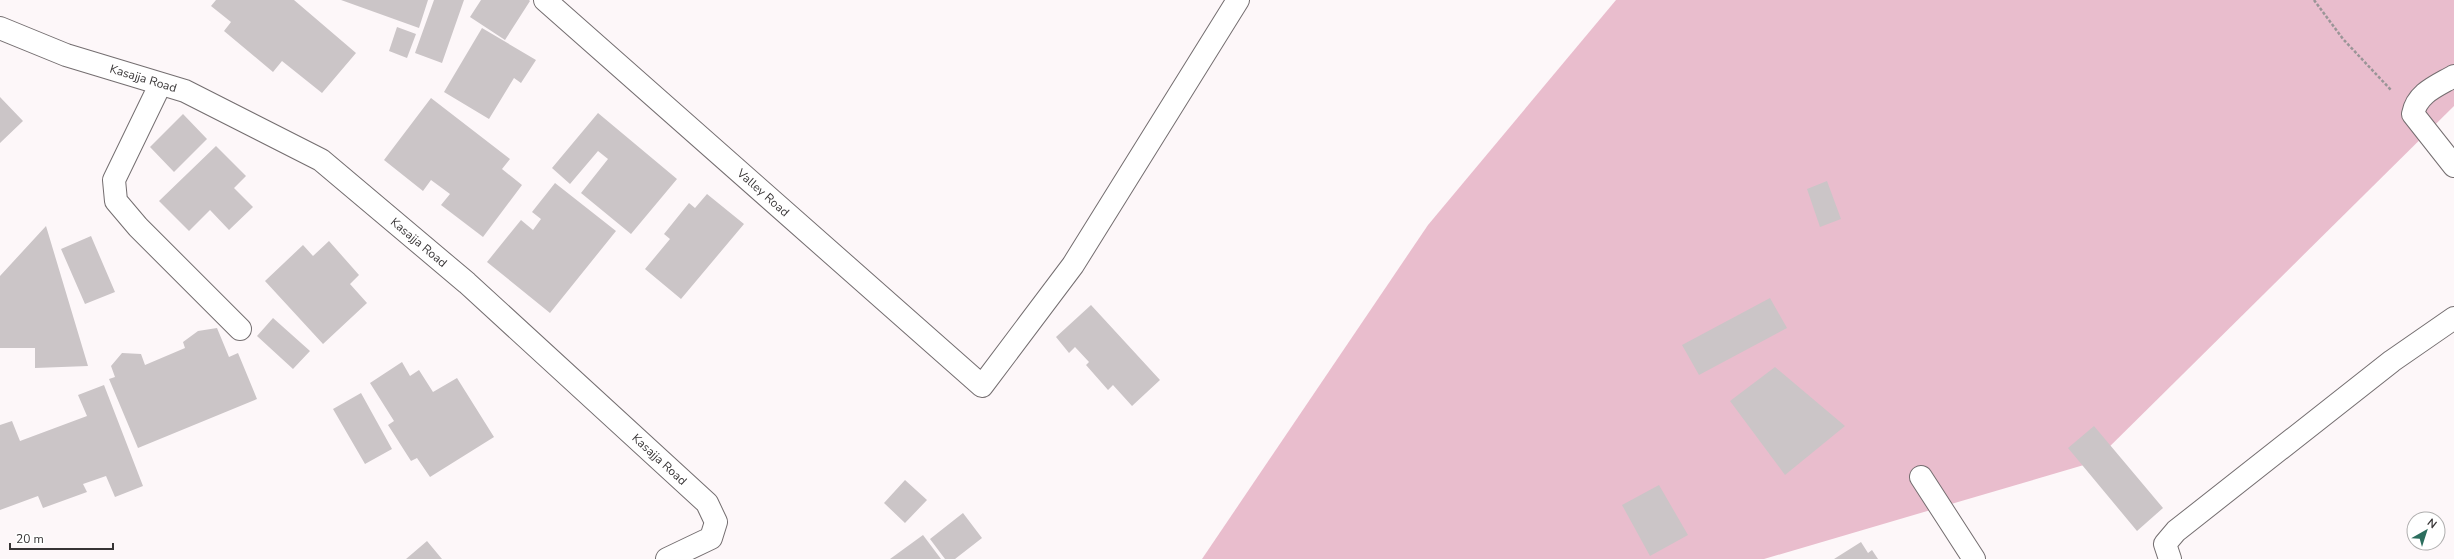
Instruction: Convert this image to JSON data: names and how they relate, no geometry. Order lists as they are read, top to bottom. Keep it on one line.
{"streets":{"street":["Kasajja Road","Valley Road"]},"scale_bar":"20 m","north":"top right"}
